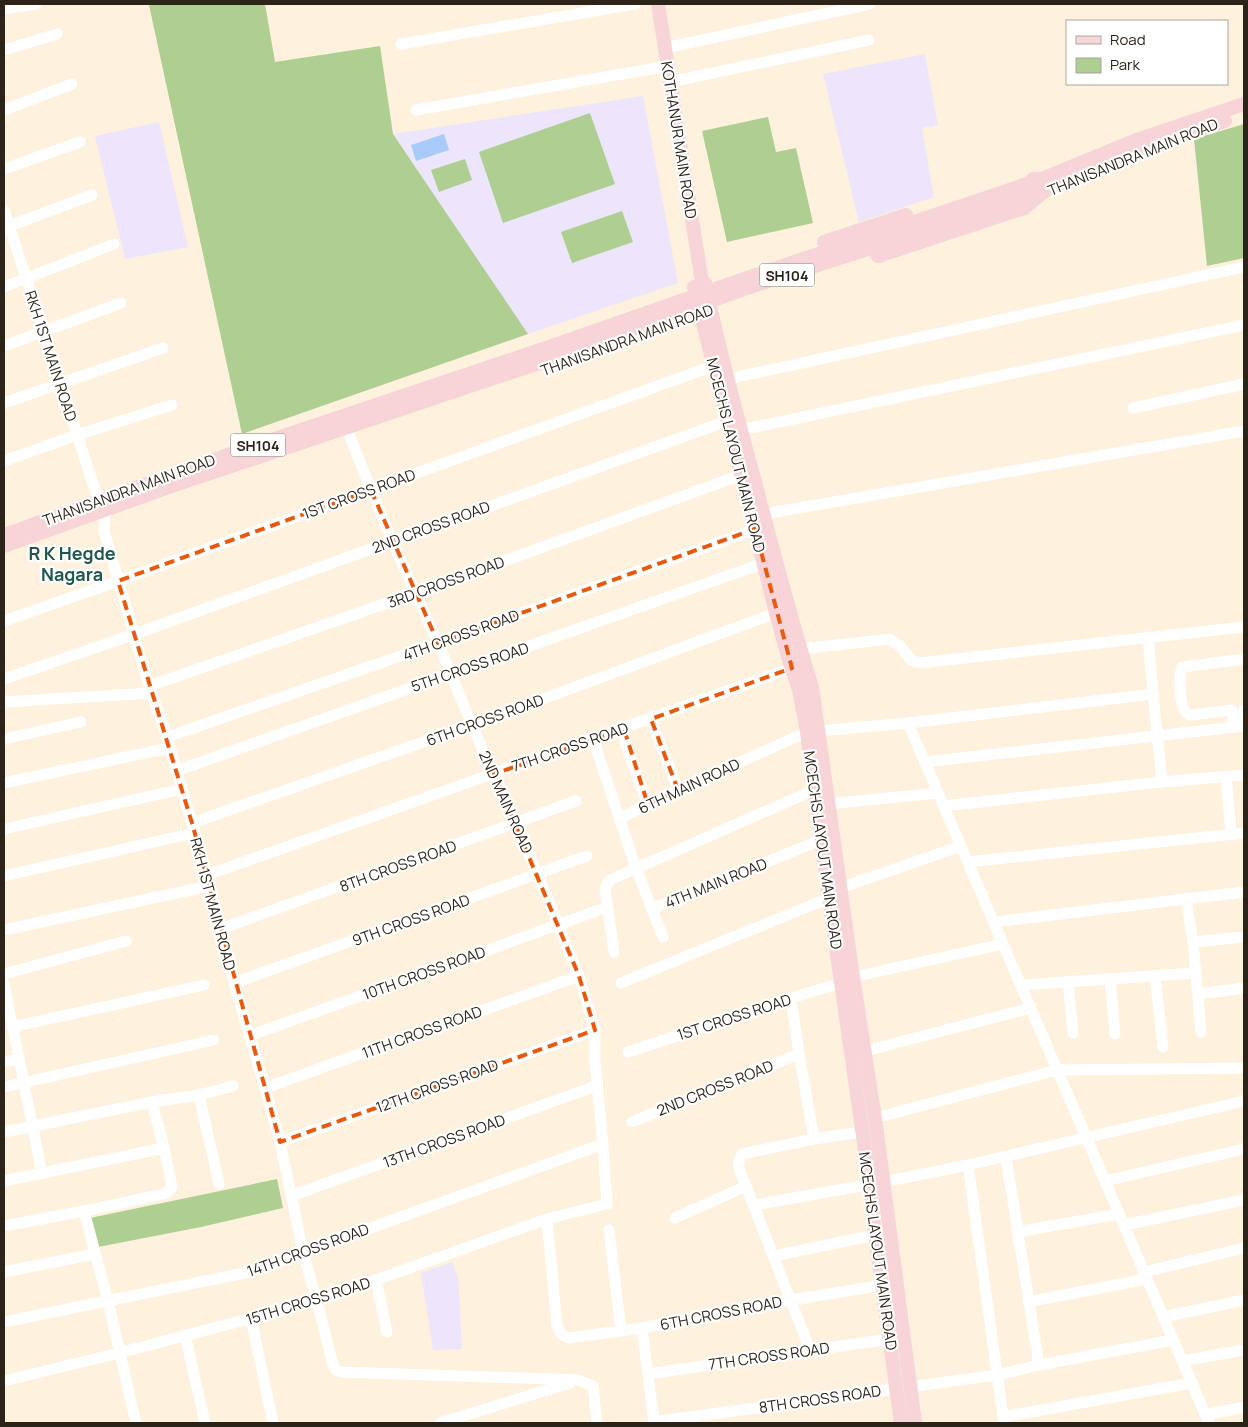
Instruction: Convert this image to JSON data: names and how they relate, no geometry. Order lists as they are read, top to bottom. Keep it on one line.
{"streets":{"main road":["KOTHANUR MAIN ROAD","THANISANDRA MAIN ROAD","SH104","MCECHS LAYOUT MAIN ROAD"],"street":["RKH 1ST MAIN ROAD","1ST CROSS ROAD","2ND CROSS ROAD","3RD CROSS ROAD","4TH CROSS ROAD","5TH CROSS ROAD","6TH CROSS ROAD","7TH CROSS ROAD","6TH MAIN ROAD","2ND MAIN ROAD","8TH CROSS ROAD","4TH MAIN ROAD","9TH CROSS ROAD","10TH CROSS ROAD","11TH CROSS ROAD","12TH CROSS ROAD","13TH CROSS ROAD","14TH CROSS ROAD","15TH CROSS ROAD"]},"crossings":[["KOTHANUR MAIN ROAD","THANISANDRA MAIN ROAD"],["KOTHANUR MAIN ROAD","MCECHS LAYOUT MAIN ROAD"],["THANISANDRA MAIN ROAD","SH104"],["THANISANDRA MAIN ROAD","RKH 1ST MAIN ROAD"],["THANISANDRA MAIN ROAD","MCECHS LAYOUT MAIN ROAD"],["THANISANDRA MAIN ROAD","2ND MAIN ROAD"],["RKH 1ST MAIN ROAD","1ST CROSS ROAD"],["RKH 1ST MAIN ROAD","2ND CROSS ROAD"],["RKH 1ST MAIN ROAD","3RD CROSS ROAD"],["RKH 1ST MAIN ROAD","4TH CROSS ROAD"],["RKH 1ST MAIN ROAD","5TH CROSS ROAD"],["RKH 1ST MAIN ROAD","6TH CROSS ROAD"],["RKH 1ST MAIN ROAD","7TH CROSS ROAD"],["RKH 1ST MAIN ROAD","8TH CROSS ROAD"],["RKH 1ST MAIN ROAD","9TH CROSS ROAD"],["RKH 1ST MAIN ROAD","10TH CROSS ROAD"],["RKH 1ST MAIN ROAD","11TH CROSS ROAD"],["RKH 1ST MAIN ROAD","12TH CROSS ROAD"],["RKH 1ST MAIN ROAD","13TH CROSS ROAD"],["RKH 1ST MAIN ROAD","14TH CROSS ROAD"],["RKH 1ST MAIN ROAD","15TH CROSS ROAD"],["MCECHS LAYOUT MAIN ROAD","1ST CROSS ROAD"],["MCECHS LAYOUT MAIN ROAD","2ND CROSS ROAD"],["MCECHS LAYOUT MAIN ROAD","3RD CROSS ROAD"],["MCECHS LAYOUT MAIN ROAD","4TH CROSS ROAD"],["MCECHS LAYOUT MAIN ROAD","5TH CROSS ROAD"],["MCECHS LAYOUT MAIN ROAD","6TH CROSS ROAD"],["MCECHS LAYOUT MAIN ROAD","7TH CROSS ROAD"],["MCECHS LAYOUT MAIN ROAD","6TH MAIN ROAD"],["MCECHS LAYOUT MAIN ROAD","8TH CROSS ROAD"],["MCECHS LAYOUT MAIN ROAD","4TH MAIN ROAD"],["1ST CROSS ROAD","2ND MAIN ROAD"],["2ND CROSS ROAD","2ND MAIN ROAD"],["3RD CROSS ROAD","2ND MAIN ROAD"],["4TH CROSS ROAD","2ND MAIN ROAD"],["5TH CROSS ROAD","2ND MAIN ROAD"],["6TH CROSS ROAD","2ND MAIN ROAD"],["6TH CROSS ROAD","15TH CROSS ROAD"],["7TH CROSS ROAD","2ND MAIN ROAD"],["6TH MAIN ROAD","4TH MAIN ROAD"],["2ND MAIN ROAD","8TH CROSS ROAD"],["2ND MAIN ROAD","9TH CROSS ROAD"],["2ND MAIN ROAD","10TH CROSS ROAD"],["2ND MAIN ROAD","11TH CROSS ROAD"],["2ND MAIN ROAD","12TH CROSS ROAD"],["2ND MAIN ROAD","13TH CROSS ROAD"],["2ND MAIN ROAD","14TH CROSS ROAD"],["2ND MAIN ROAD","15TH CROSS ROAD"]],"districts":["R K Hegde Nagara"],"legend":["Road","Park"]}
